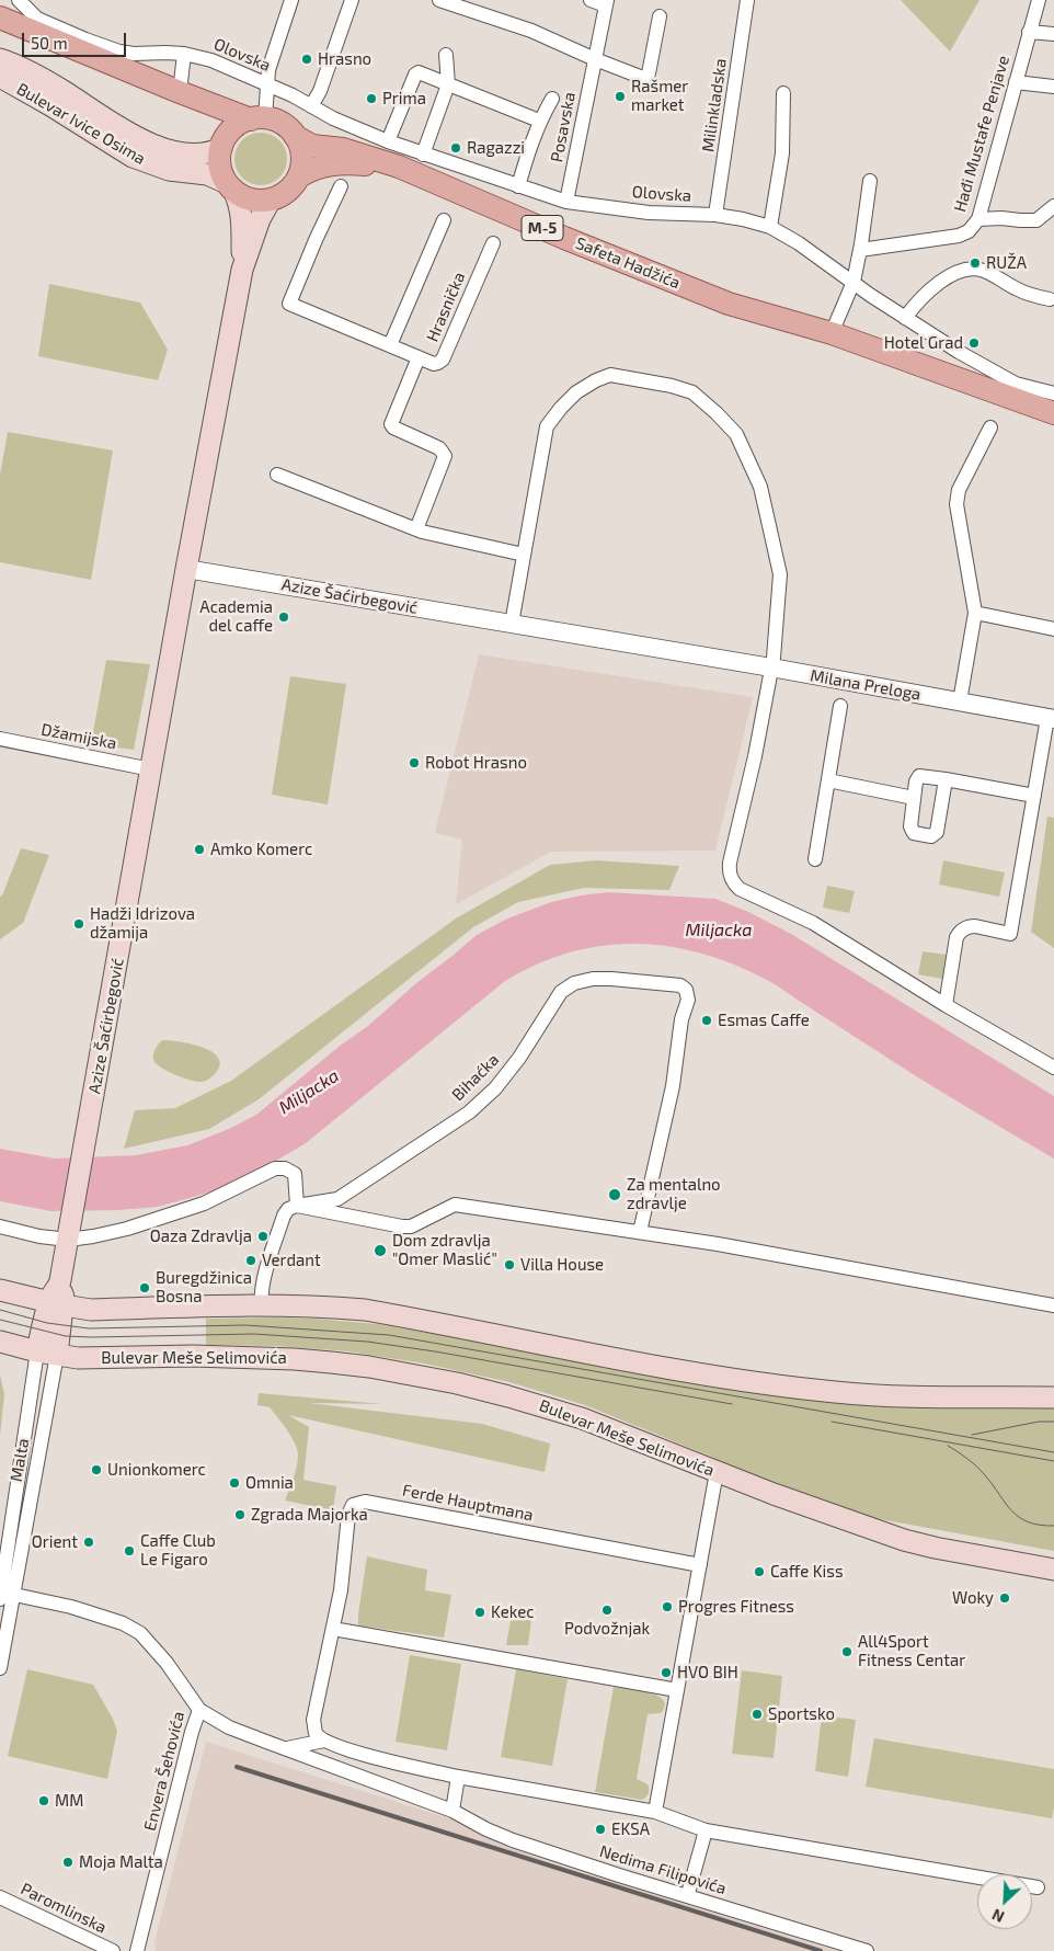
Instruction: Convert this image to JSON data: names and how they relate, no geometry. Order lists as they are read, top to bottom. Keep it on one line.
{"streets":{"main road":["Bulevar Ivice Osima","M-5","Safeta Hadžića","Azize Šaćirbegović","Bulevar Meše Selimovića"],"street":["Olovska","Milinkladska","Posavska","Hađi Mustafe Penjave","Hrasnička","Milana Preloga","Džamijska","Bihaćka","Malta","Ferde Hauptmana","Envera Šehovića","Nedima Filipovića","Paromlinska"]},"crossings":[["Olovska","Milinkladska"],["Olovska","Posavska"],["Bulevar Ivice Osima","M-5"],["Bulevar Ivice Osima","Safeta Hadžića"],["Bulevar Ivice Osima","Azize Šaćirbegović"],["M-5","Safeta Hadžića"],["M-5","Azize Šaćirbegović"],["Safeta Hadžića","Azize Šaćirbegović"],["Azize Šaćirbegović","Milana Preloga"],["Azize Šaćirbegović","Džamijska"],["Azize Šaćirbegović","Bulevar Meše Selimovića"],["Azize Šaćirbegović","Malta"],["Bulevar Meše Selimovića","Malta"],["Malta","Envera Šehovića"],["Envera Šehovića","Nedima Filipovića"]],"water":["Miljacka"],"places":["Hrasno","Rašmer market","Prima","Ragazzi","RUŽA","Hotel Grad","Academia del caffe","Robot Hrasno","Amko Komerc","Hadži Idrizova džamija","Esmas Caffe","Za mentalno zdravlje","Oaza Zdravlja","Dom zdravlja \"Omer Maslić\"","Verdant","Villa House","Buregdžinica Bosna","Unionkomerc","Omnia","Zgrada Majorka","Orient","Caffe Club Le Figaro","Caffe Kiss","Woky","Progres Fitness","Podvožnjak","Kekec","All4Sport Fitness Centar","HVO BIH","Sportsko","MM","EKSA","Moja Malta"],"scale_bar":"50 m","north":"bottom left"}
